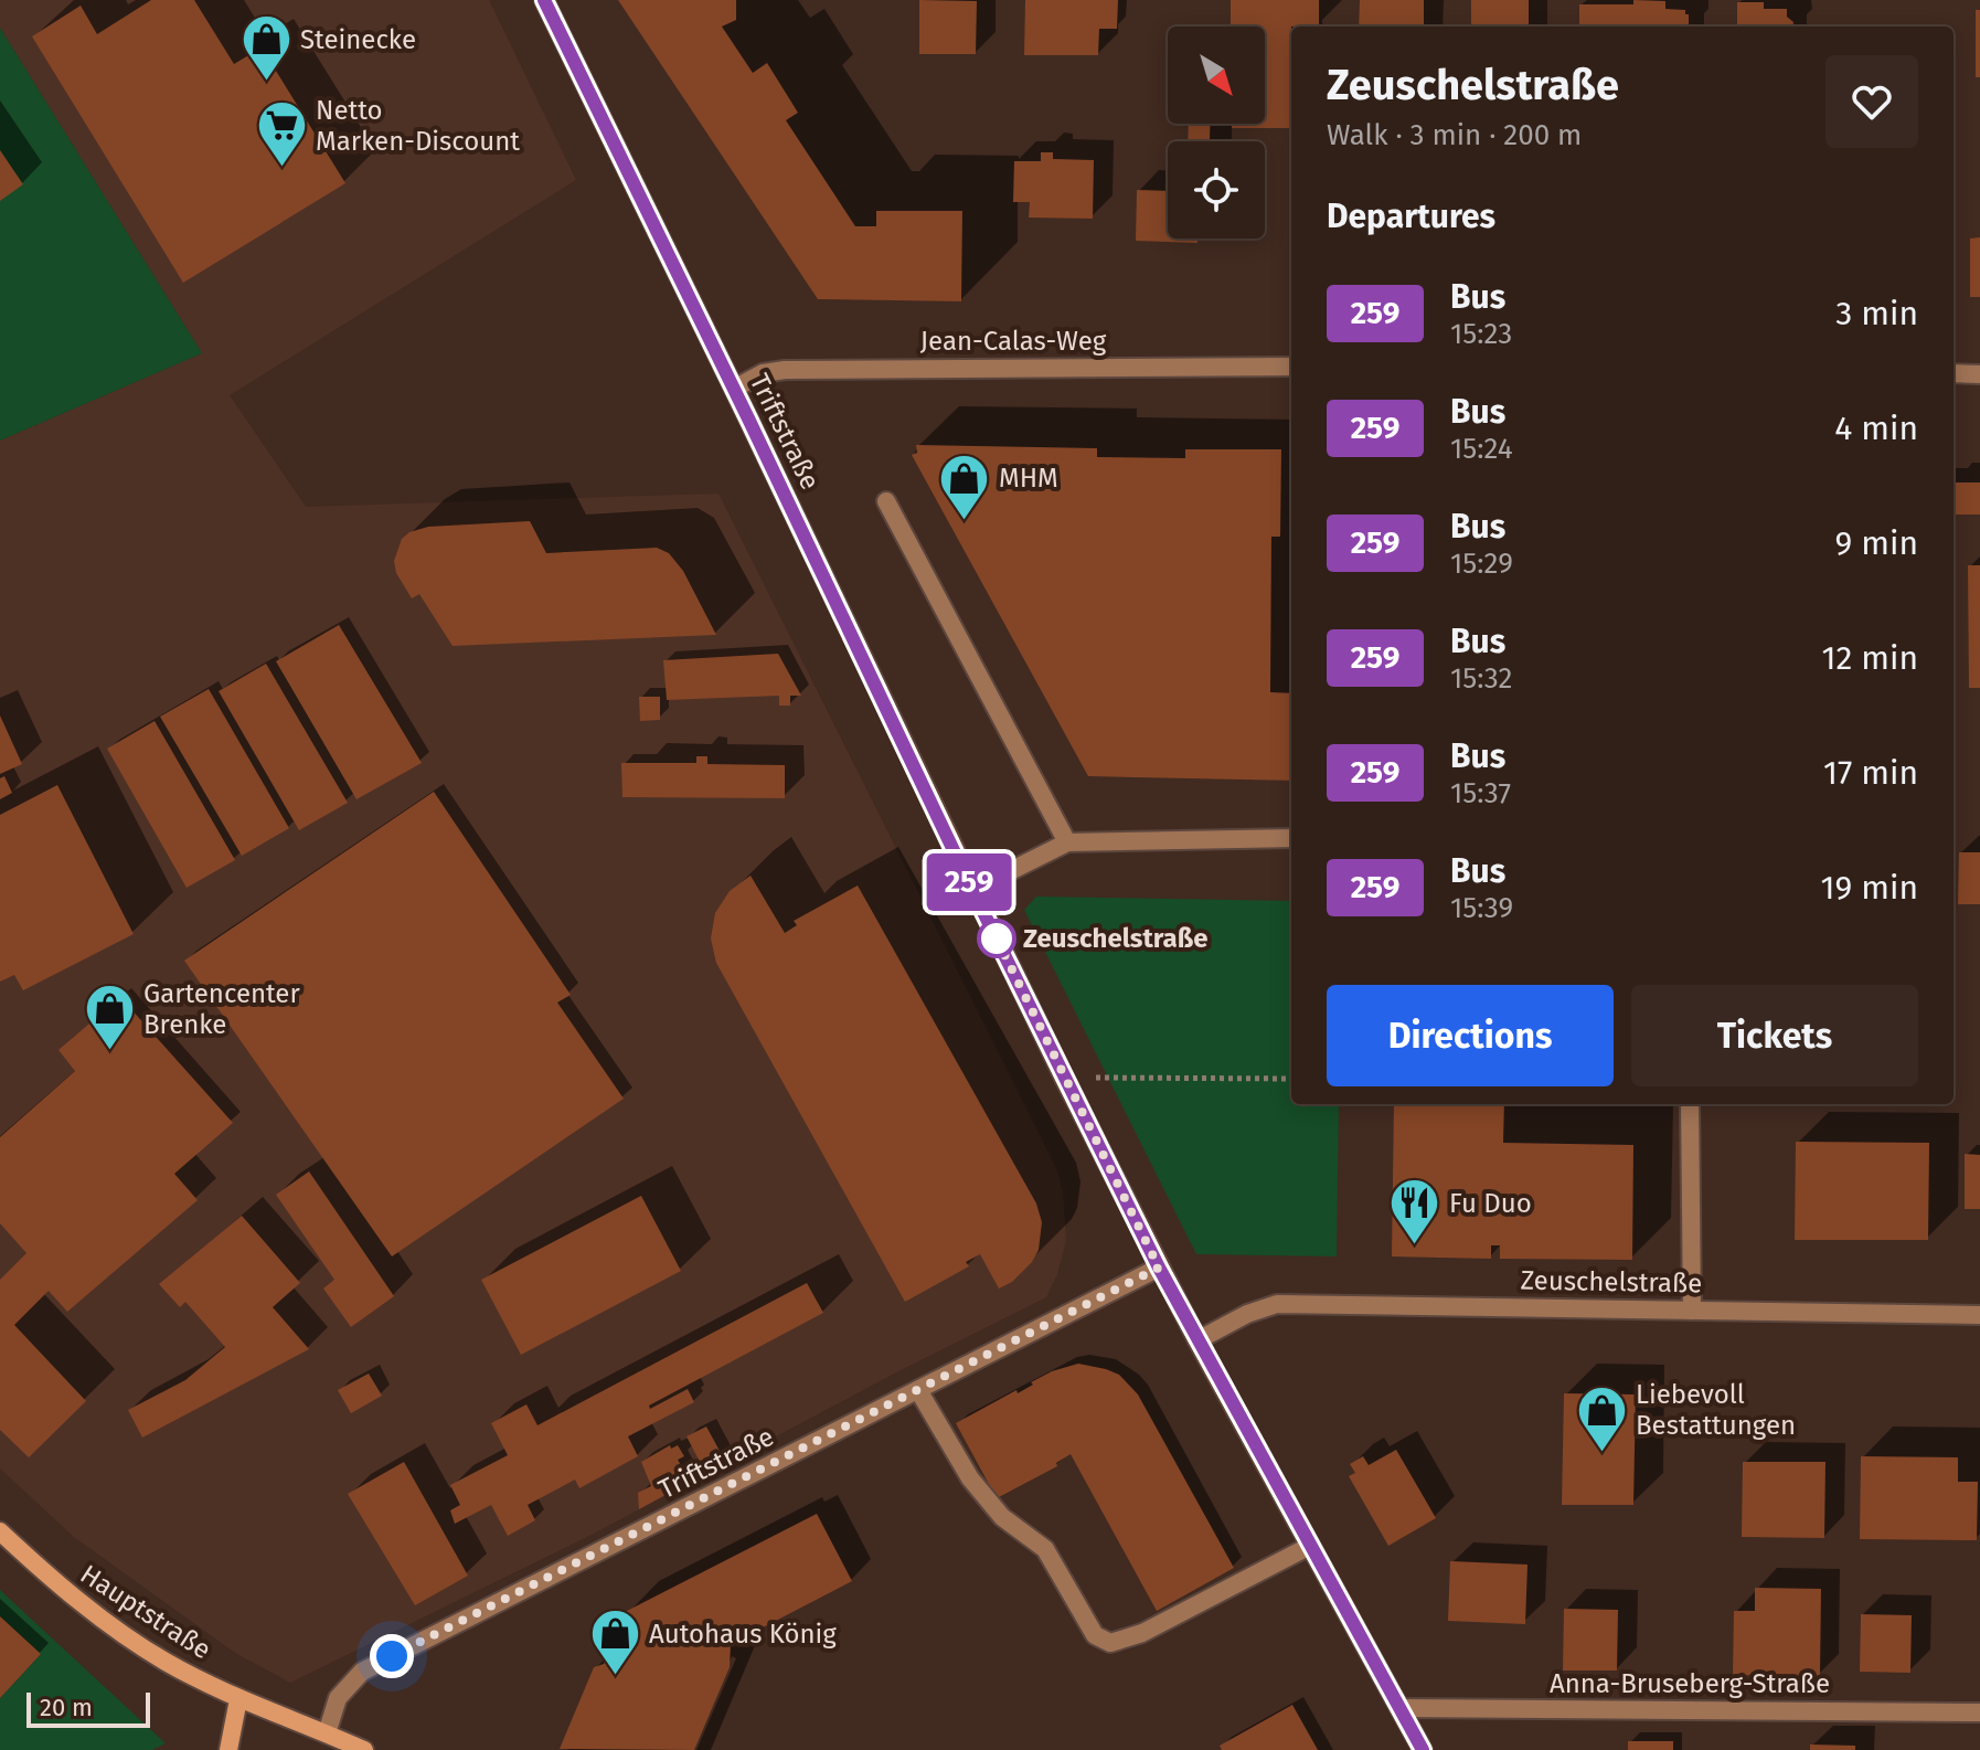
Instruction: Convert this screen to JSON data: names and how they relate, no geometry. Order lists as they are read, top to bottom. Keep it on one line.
{"streets":{"main road":["Triftstraße","Hauptstraße"],"street":["Jean-Calas-Weg","Zeuschelstraße","Anna-Bruseberg-Straße"]},"crossings":[["Jean-Calas-Weg","Triftstraße"],["Triftstraße","Zeuschelstraße"],["Triftstraße","Hauptstraße"],["Triftstraße","Anna-Bruseberg-Straße"]],"places":{"shop":["Steinecke","MHM","Gartencenter Brenke","Liebevoll Bestattungen","Autohaus König"],"supermarket":["Netto Marken-Discount"],"other":["Zeuschelstraße"],"restaurant":["Fu Duo"]},"lines":["bus line 259"],"scale_bar":"20 m","north":"bottom right","page":{"on_map":"259","heading":[["Zeuschelstraße","Walk · 3 min · 200 m"],"Departures"],"list":[{"mark":"259","name":"Bus","note":"15:23","value":"3 min"},{"mark":"259","name":"Bus","note":"15:24","value":"4 min"},{"mark":"259","name":"Bus","note":"15:29","value":"9 min"},{"mark":"259","name":"Bus","note":"15:32","value":"12 min"},{"mark":"259","name":"Bus","note":"15:37","value":"17 min"},{"mark":"259","name":"Bus","note":"15:39","value":"19 min"}],"buttons":["Directions","Tickets"],"scale":"20 m"}}
